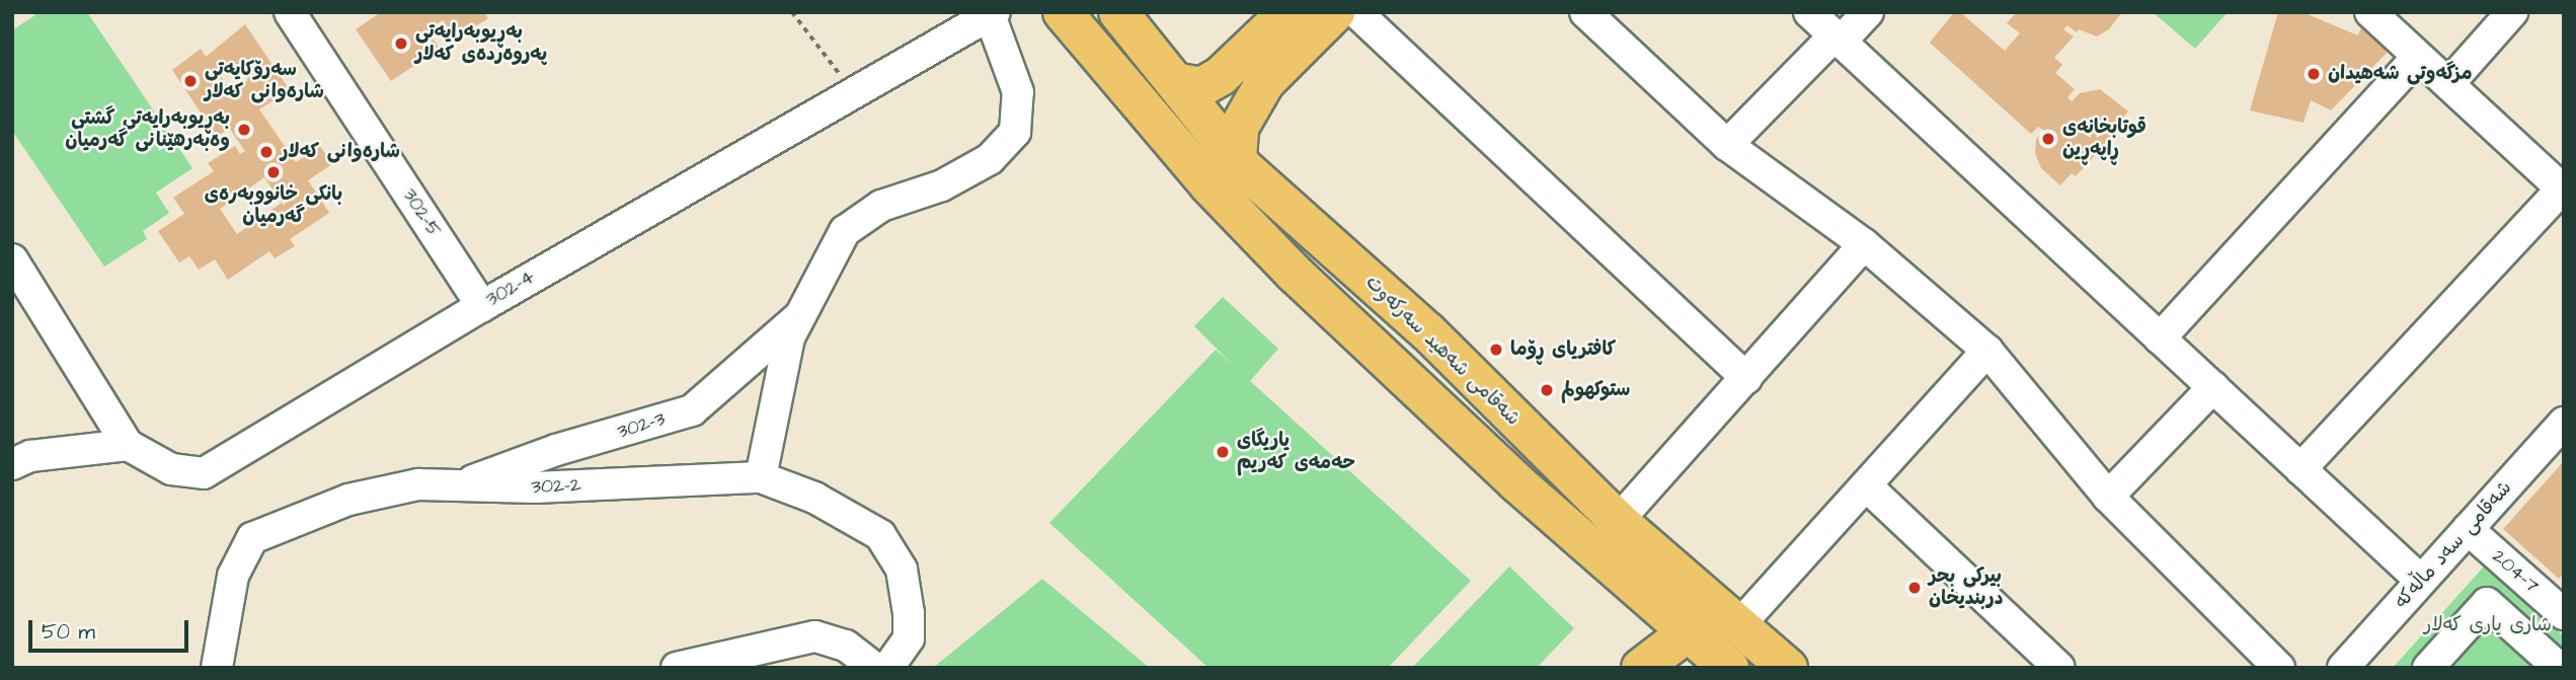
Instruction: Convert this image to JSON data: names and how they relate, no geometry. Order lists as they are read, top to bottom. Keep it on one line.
{"streets":{"main road":["شەقامی شەهید سەرکەوت"],"street":["302-5","302-4","302-3","302-2","شەقامی سەد ماڵەکە","204-7"]},"crossings":[["302-5","302-4"],["302-3","302-2"],["شەقامی سەد ماڵەکە","204-7"]],"parks":["شاری یاری کەلار"],"places":["بەڕیوبەرایەتی پەروەردەی کەلار","مزگەوتی شەهیدان","سەرۆکایەتی شارەوانی کەلار","بەڕیوبەرایەتی گشتی وەبەرهێنانی گەرمیان","قوتابخانەی ڕاپەڕین","شارەوانی کەلار","بانکی خانووبەرەی گەرمیان","کافتریای ڕۆما","ستوكهولم","یاریگای ‌حەمەی کەریم","بيركى بحر دربنديخان"],"scale_bar":"50 m"}
